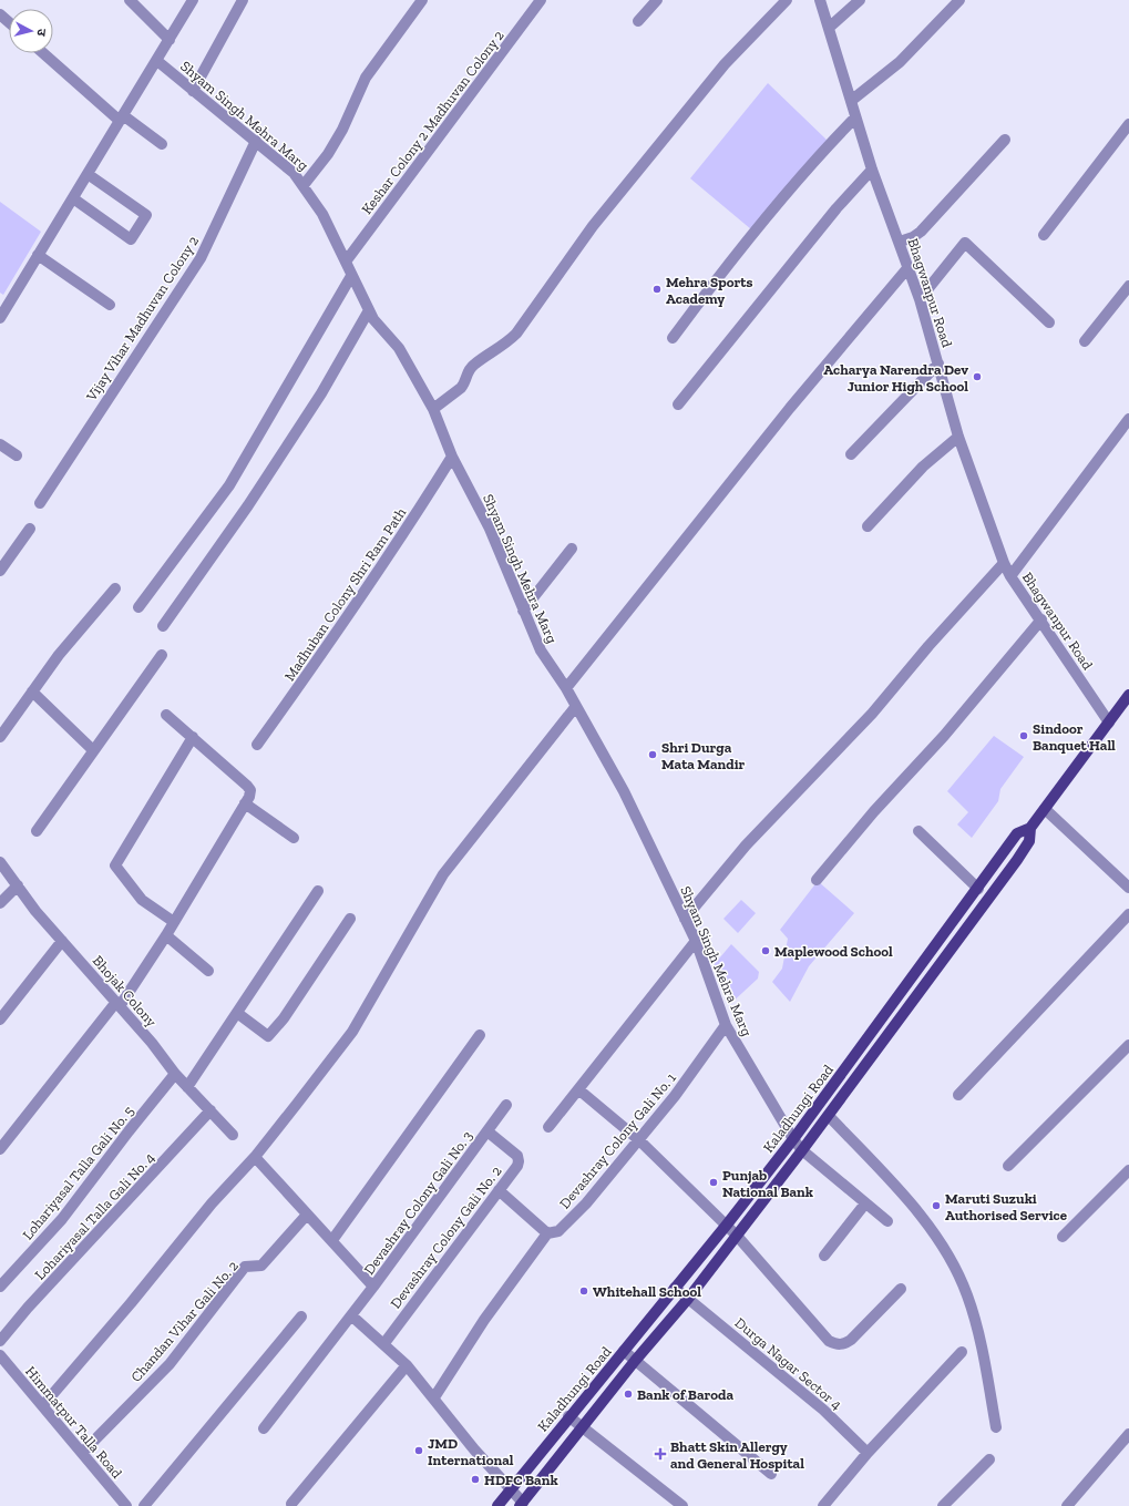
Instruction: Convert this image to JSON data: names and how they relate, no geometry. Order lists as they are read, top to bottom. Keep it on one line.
{"streets":{"main road":["Kaladhungi Road"],"street":["Shyam Singh Mehra Marg","Keshar Colony 2 Madhuvan Colony 2","Bhagwanpur Road","Vijay Vihar Madhuvan Colony 2","Madhuban Colony Shri Ram Path","Bhojak Colony","Devashray Colony Gali No. 1","Lohariyasal Talla Gali No. 5","Devashray Colony Gali No. 3","Lohariyasal Talla Gali No. 4","Devashray Colony Gali No. 2","Chandan Vihar Gali No. 2","Durga Nagar Sector 4","Himmatpur Talla Road"]},"crossings":[["Shyam Singh Mehra Marg","Keshar Colony 2 Madhuvan Colony 2"],["Shyam Singh Mehra Marg","Vijay Vihar Madhuvan Colony 2"],["Shyam Singh Mehra Marg","Madhuban Colony Shri Ram Path"],["Shyam Singh Mehra Marg","Kaladhungi Road"],["Shyam Singh Mehra Marg","Devashray Colony Gali No. 1"],["Bhagwanpur Road","Kaladhungi Road"],["Bhojak Colony","Lohariyasal Talla Gali No. 5"],["Bhojak Colony","Lohariyasal Talla Gali No. 4"],["Kaladhungi Road","Durga Nagar Sector 4"],["Devashray Colony Gali No. 3","Devashray Colony Gali No. 2"],["Chandan Vihar Gali No. 2","Himmatpur Talla Road"]],"places":{"other":["Mehra Sports Academy","Acharya Narendra Dev Junior High School","Sindoor Banquet Hall","Shri Durga Mata Mandir","Maplewood School","Punjab National Bank","Maruti Suzuki Authorised Service","Whitehall School","Bank of Baroda","JMD International","HDFC Bank"],"health":["Bhatt Skin Allergy and General Hospital"]},"north":"right"}
